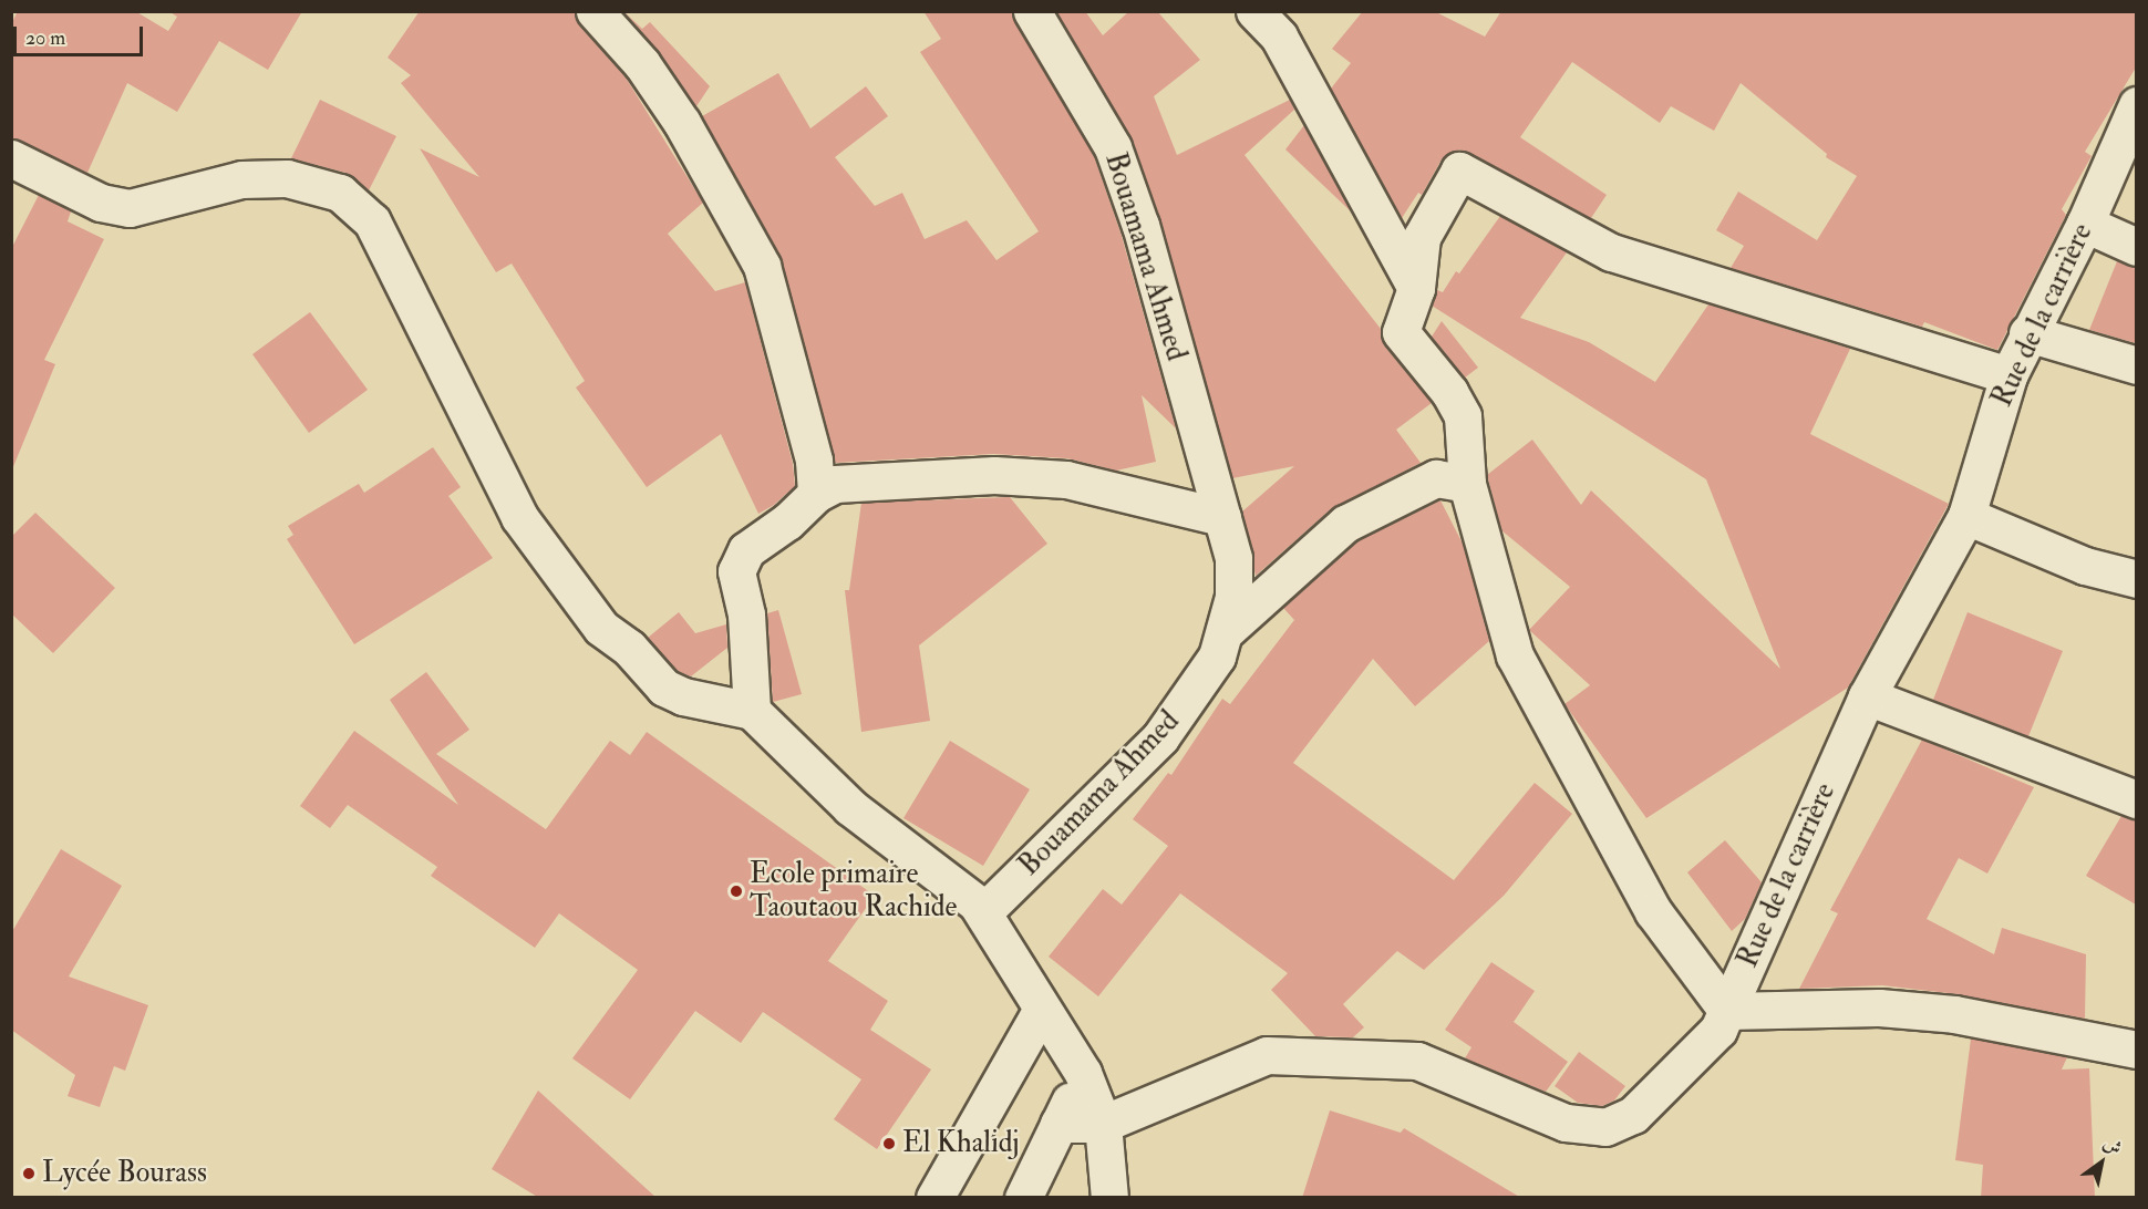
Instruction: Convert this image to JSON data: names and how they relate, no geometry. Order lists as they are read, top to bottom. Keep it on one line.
{"streets":{"street":["Bouamama Ahmed","Rue de la carrière"]},"places":["Ecole primaire Taoutaou Rachide","El Khalidj","Lycée Bourass"],"scale_bar":"20 m","north":"top right"}
